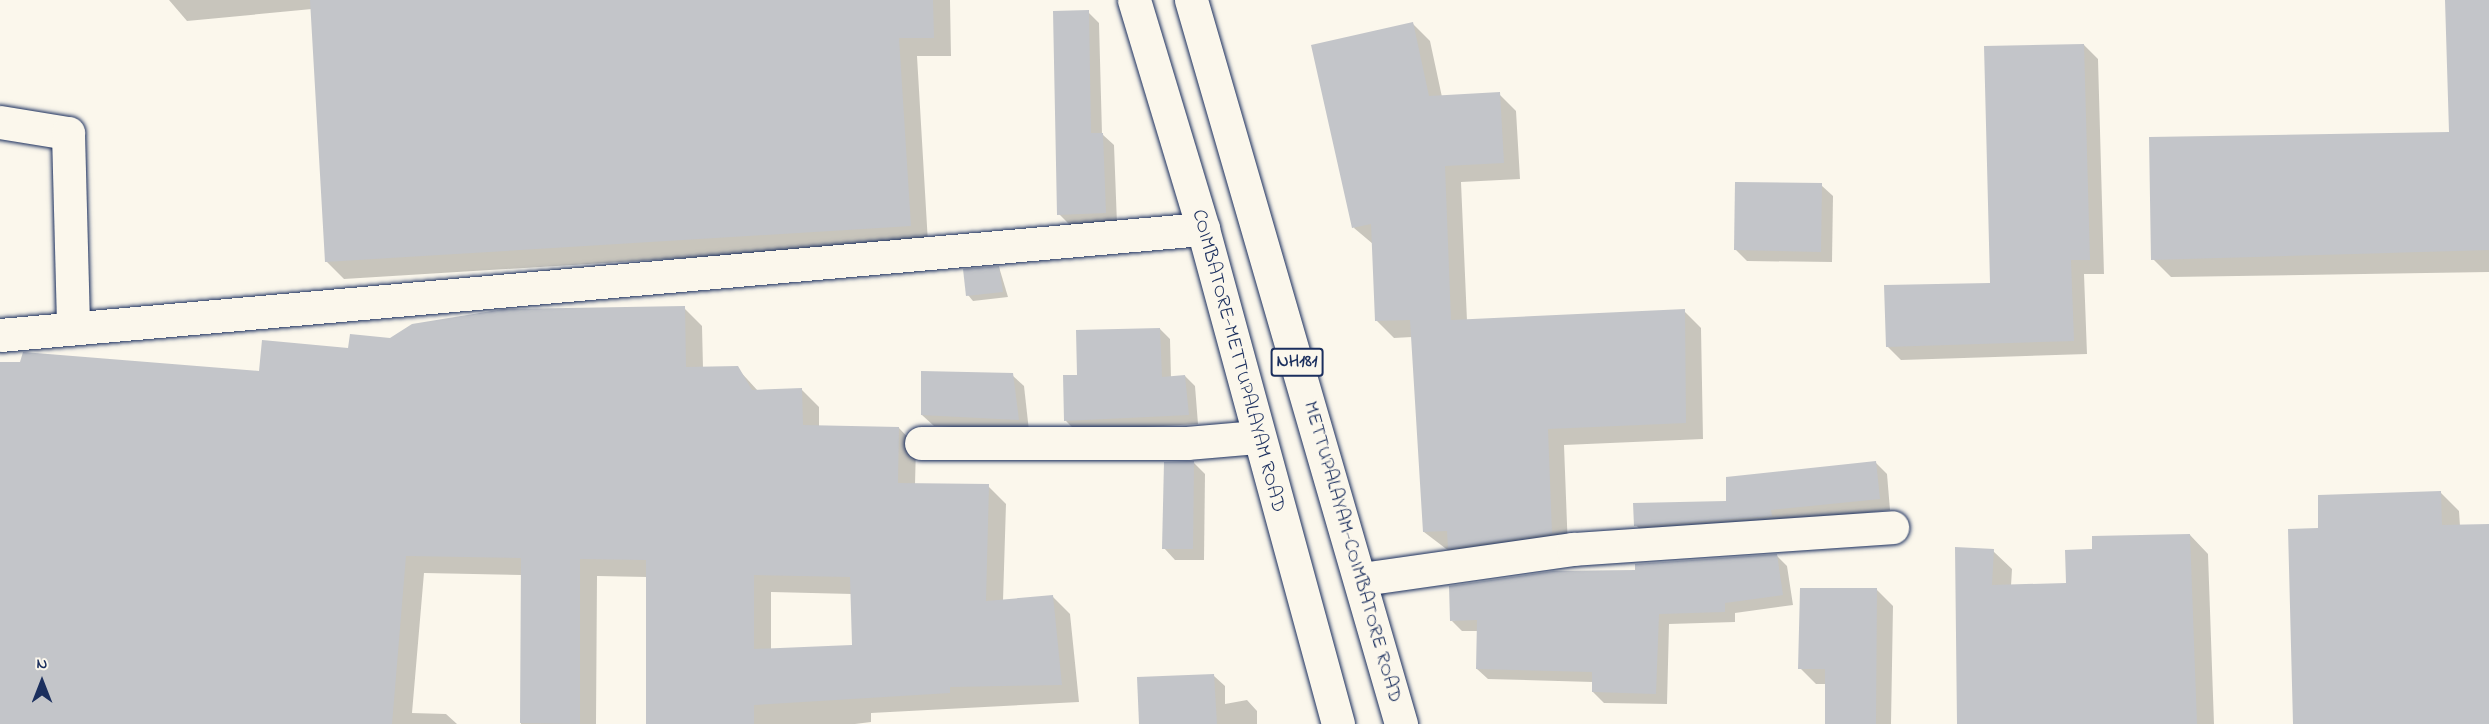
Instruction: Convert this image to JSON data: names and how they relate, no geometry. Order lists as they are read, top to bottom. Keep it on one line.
{"streets":{"main road":["COIMBATORE-METTUPALAYAM ROAD","NH181","METTUPALAYAM-COIMBATORE ROAD"]},"north":"top"}
